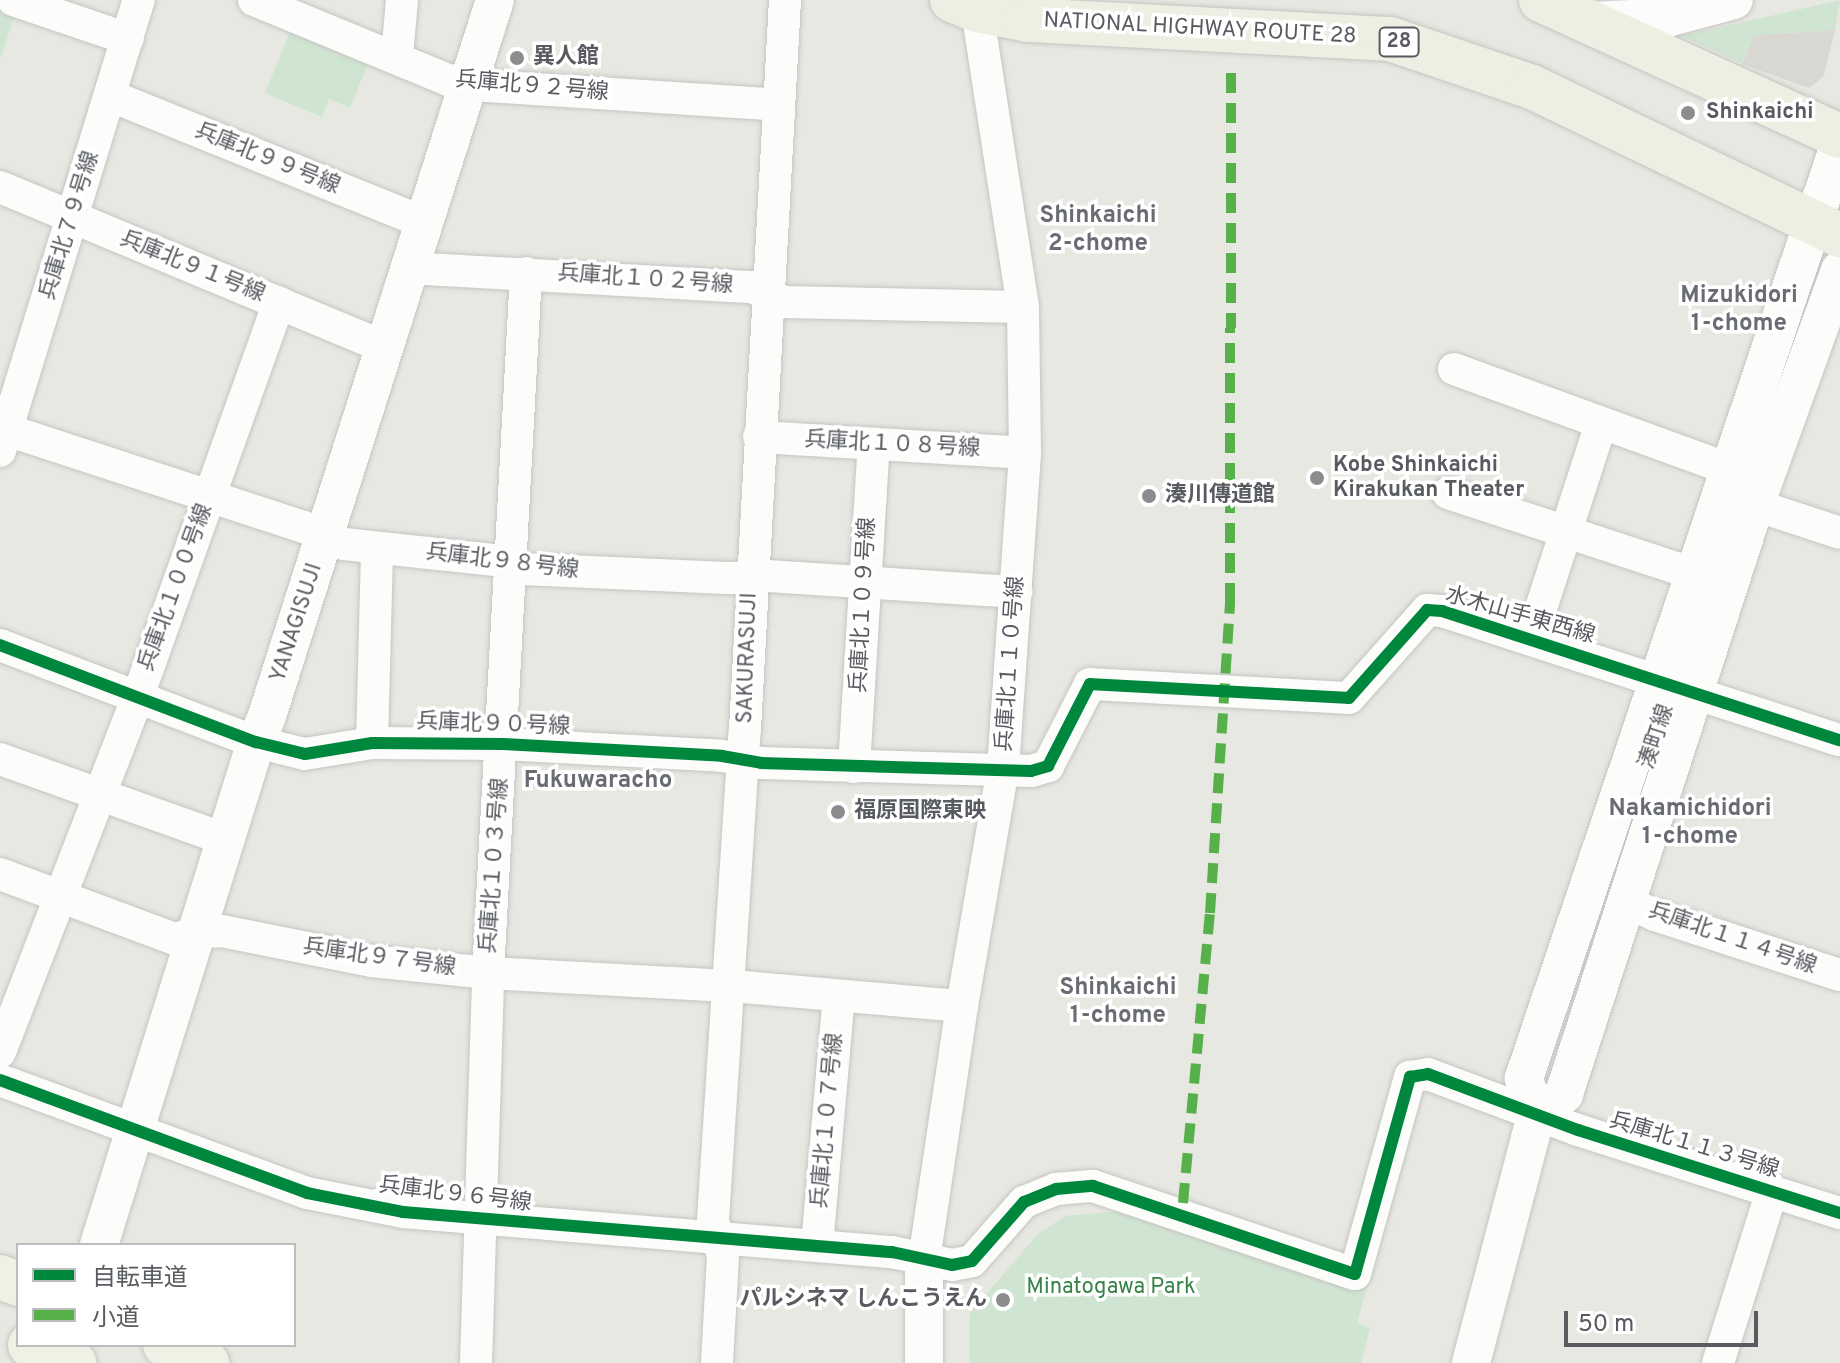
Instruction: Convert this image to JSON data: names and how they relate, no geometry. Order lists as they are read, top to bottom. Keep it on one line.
{"streets":{"highway":["NATIONAL HIGHWAY ROUTE 28","28"],"street":["兵庫北９２号線","兵庫北９９号線","兵庫北７９号線","兵庫北９１号線","兵庫北１０２号線","兵庫北１０８号線","兵庫北９８号線","兵庫北１００号線","兵庫北１０９号線","水木山手東西線","YANAGISUJI","SAKURASUJI","兵庫北１１０号線","兵庫北９０号線","湊町線","兵庫北１０３号線","兵庫北１１４号線","兵庫北９７号線","兵庫北１０７号線","兵庫北１１３号線","兵庫北９６号線"]},"crossings":[["NATIONAL HIGHWAY ROUTE 28","兵庫北１１０号線"],["NATIONAL HIGHWAY ROUTE 28","湊町線"],["兵庫北９２号線","YANAGISUJI"],["兵庫北９２号線","SAKURASUJI"],["兵庫北９９号線","兵庫北７９号線"],["兵庫北９９号線","YANAGISUJI"],["兵庫北７９号線","兵庫北９１号線"],["兵庫北７９号線","兵庫北９８号線"],["兵庫北９１号線","兵庫北１００号線"],["兵庫北９１号線","YANAGISUJI"],["兵庫北１０２号線","YANAGISUJI"],["兵庫北１０２号線","SAKURASUJI"],["兵庫北１０２号線","兵庫北１１０号線"],["兵庫北１０２号線","兵庫北１０３号線"],["兵庫北１０８号線","兵庫北１０９号線"],["兵庫北１０８号線","SAKURASUJI"],["兵庫北１０８号線","兵庫北１１０号線"],["兵庫北９８号線","兵庫北１００号線"],["兵庫北９８号線","兵庫北１０９号線"],["兵庫北９８号線","YANAGISUJI"],["兵庫北９８号線","SAKURASUJI"],["兵庫北９８号線","兵庫北１１０号線"],["兵庫北９８号線","兵庫北１０３号線"],["兵庫北１００号線","兵庫北９０号線"],["兵庫北１００号線","兵庫北９７号線"],["兵庫北１０９号線","兵庫北９０号線"],["水木山手東西線","兵庫北９０号線"],["水木山手東西線","湊町線"],["YANAGISUJI","兵庫北９０号線"],["YANAGISUJI","兵庫北９７号線"],["YANAGISUJI","兵庫北９６号線"],["SAKURASUJI","兵庫北９０号線"],["SAKURASUJI","兵庫北９７号線"],["SAKURASUJI","兵庫北９６号線"],["兵庫北１１０号線","兵庫北９０号線"],["兵庫北１１０号線","兵庫北９７号線"],["兵庫北１１０号線","兵庫北９６号線"],["兵庫北９０号線","兵庫北１０３号線"],["湊町線","兵庫北１１４号線"],["湊町線","兵庫北１１３号線"],["兵庫北１０３号線","兵庫北９７号線"],["兵庫北１０３号線","兵庫北９６号線"],["兵庫北９７号線","兵庫北１０７号線"],["兵庫北１０７号線","兵庫北９６号線"],["兵庫北１１３号線","兵庫北９６号線"]],"districts":["Shinkaichi 2-chome","Mizukidori 1-chome","Fukuwaracho","Nakamichidori 1-chome","Shinkaichi 1-chome"],"parks":["Minatogawa Park"],"places":["異人館","Shinkaichi","Kobe Shinkaichi Kirakukan Theater","湊川傳道館","福原国際東映","パルシネマ しんこうえん"],"legend":["自転車道","小道"],"scale_bar":"50 m"}
